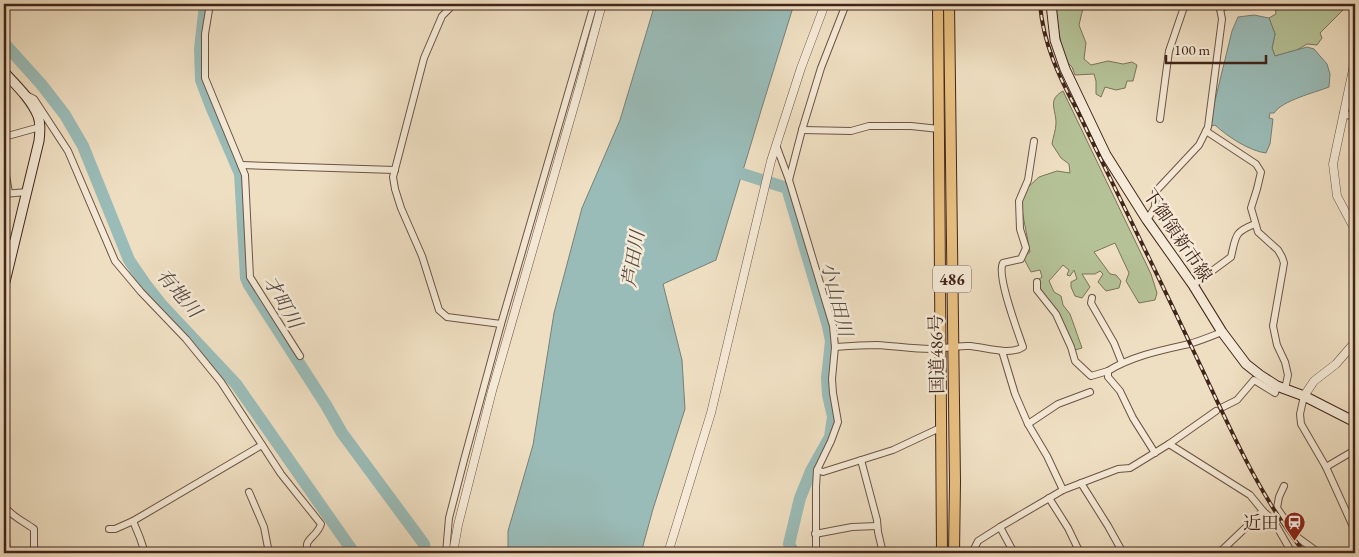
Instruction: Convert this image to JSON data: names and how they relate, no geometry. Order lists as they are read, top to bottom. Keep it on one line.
{"streets":{"highway":["486","国道486号"],"main road":["下御領新市線"]},"water":["芦田川","有地川","小山田川","才町川"],"places":{"station":["近田"]},"scale_bar":"100 m"}
